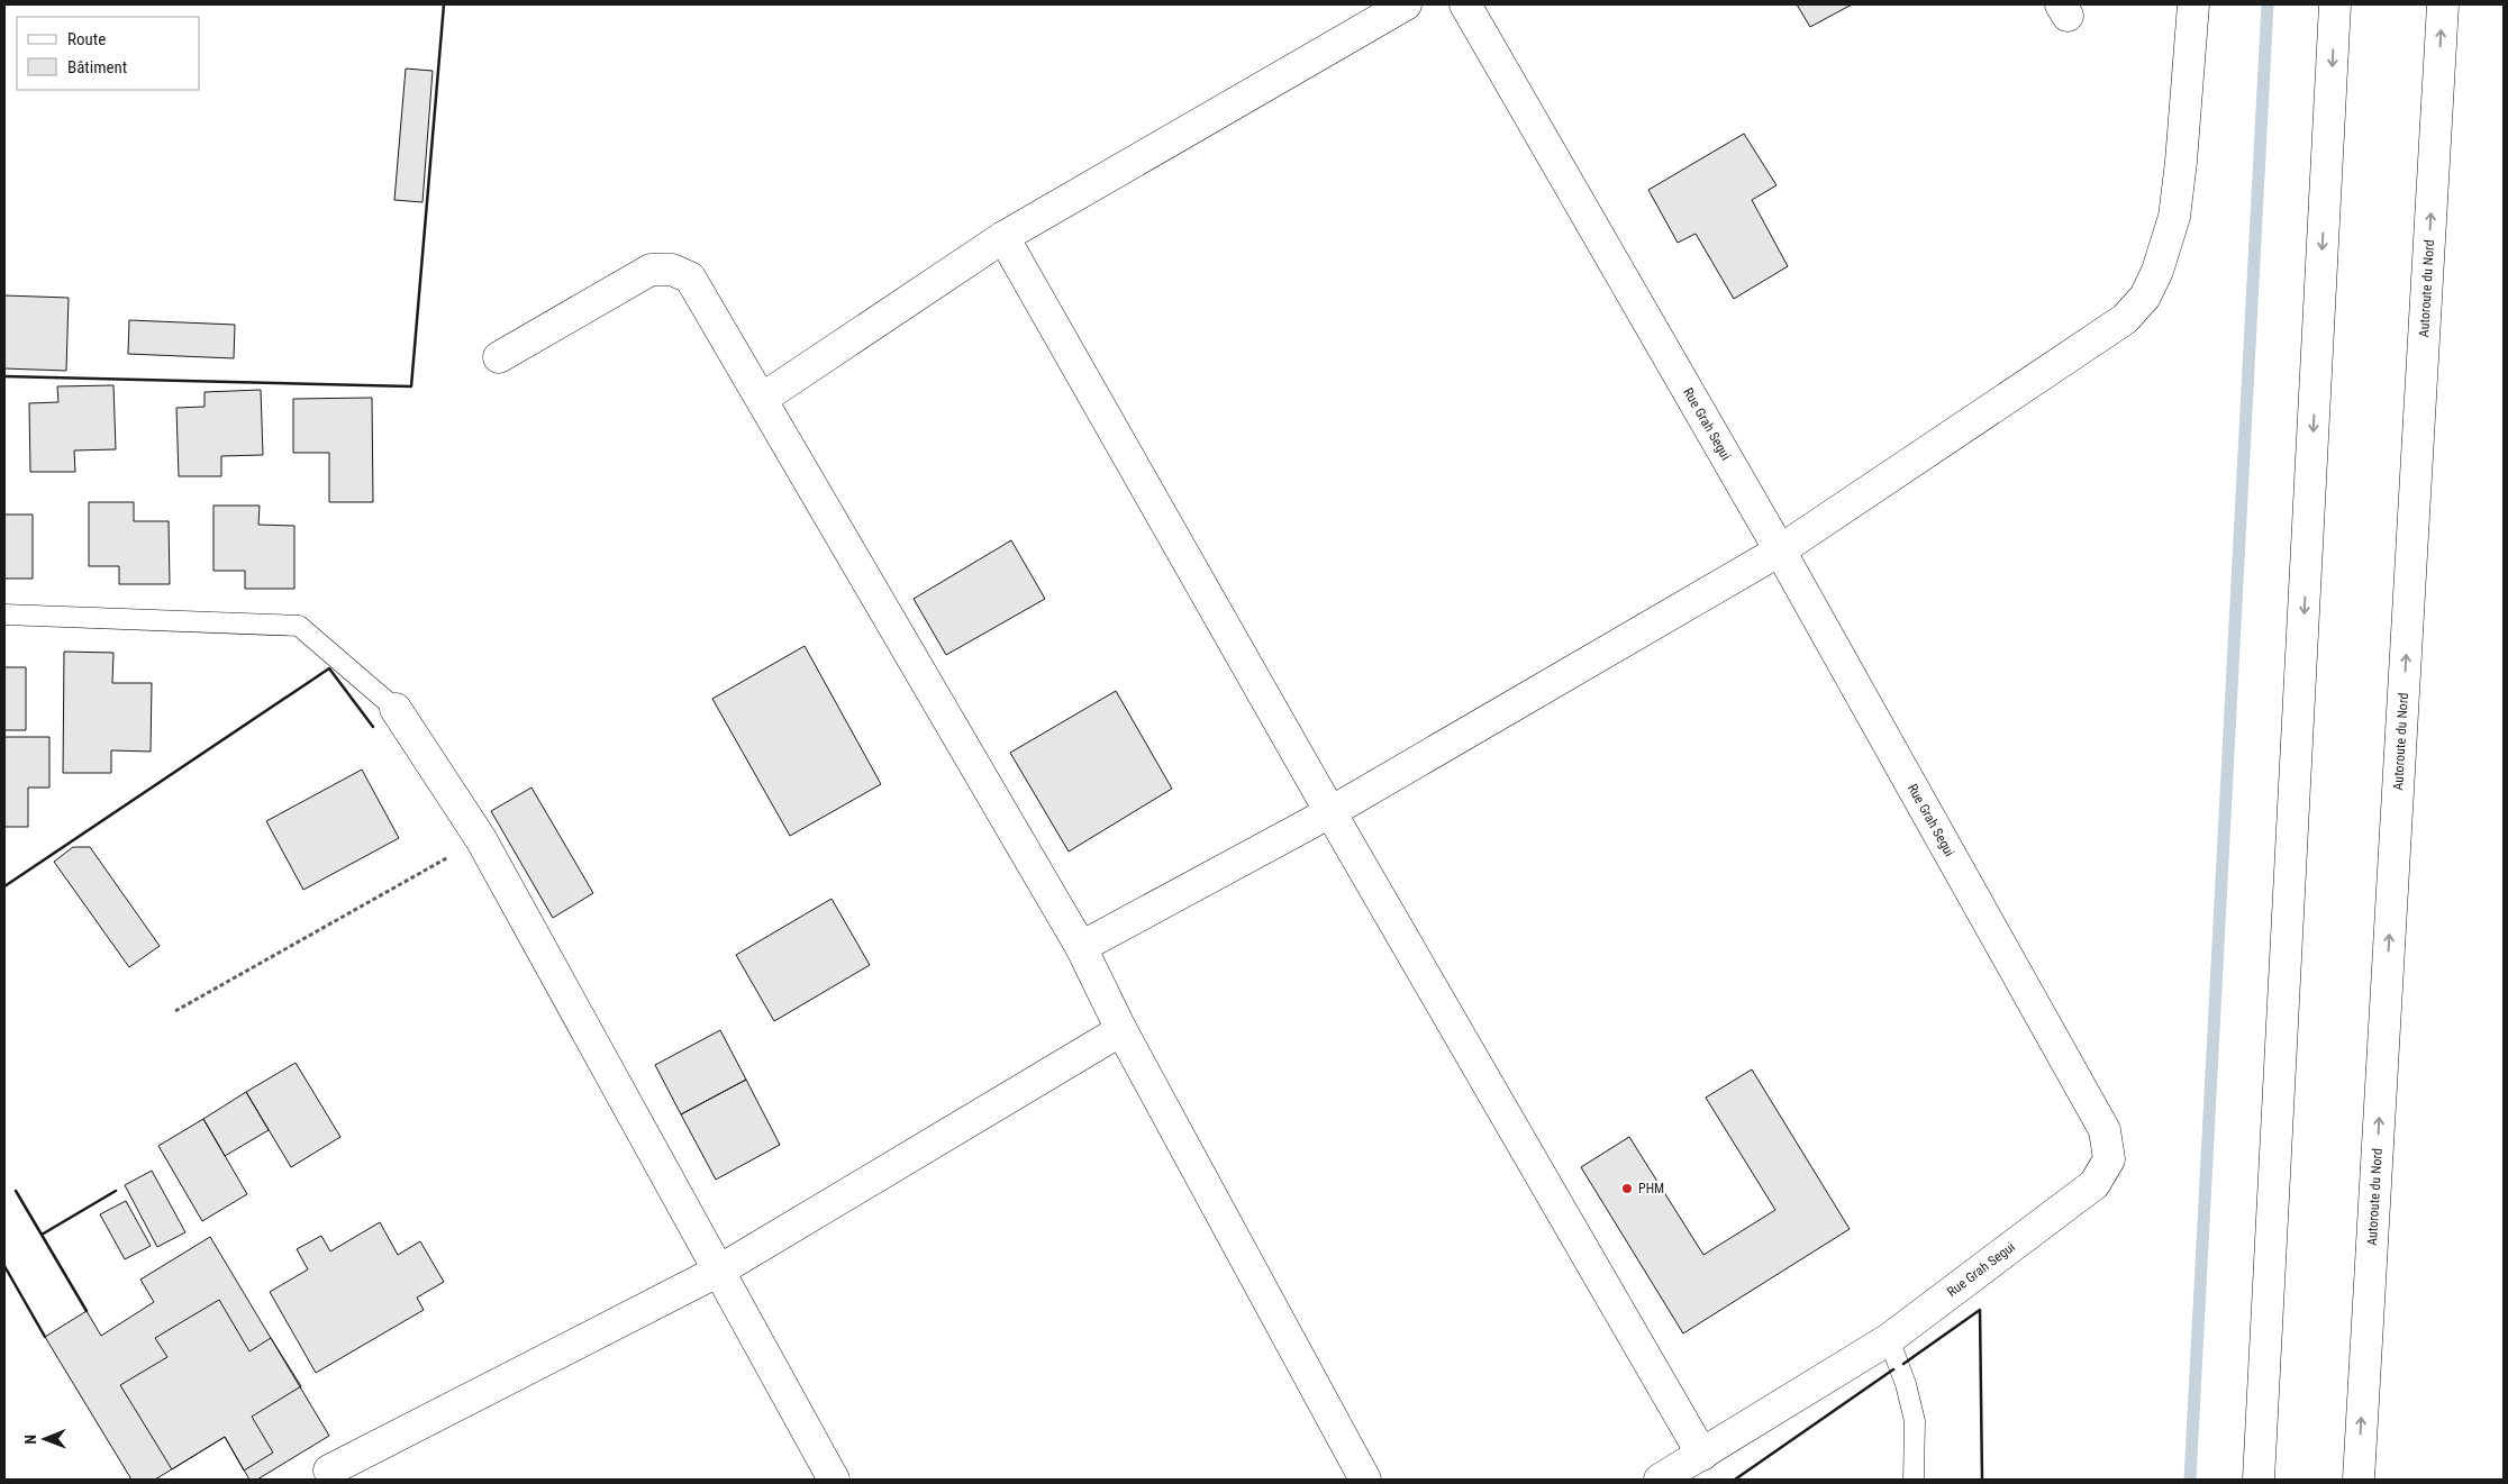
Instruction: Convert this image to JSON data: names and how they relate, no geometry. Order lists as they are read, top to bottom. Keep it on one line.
{"streets":{"main road":["Autoroute du Nord","Rue Grah Segui"]},"places":["PHM"],"legend":["Route","Bâtiment"],"north":"left"}
